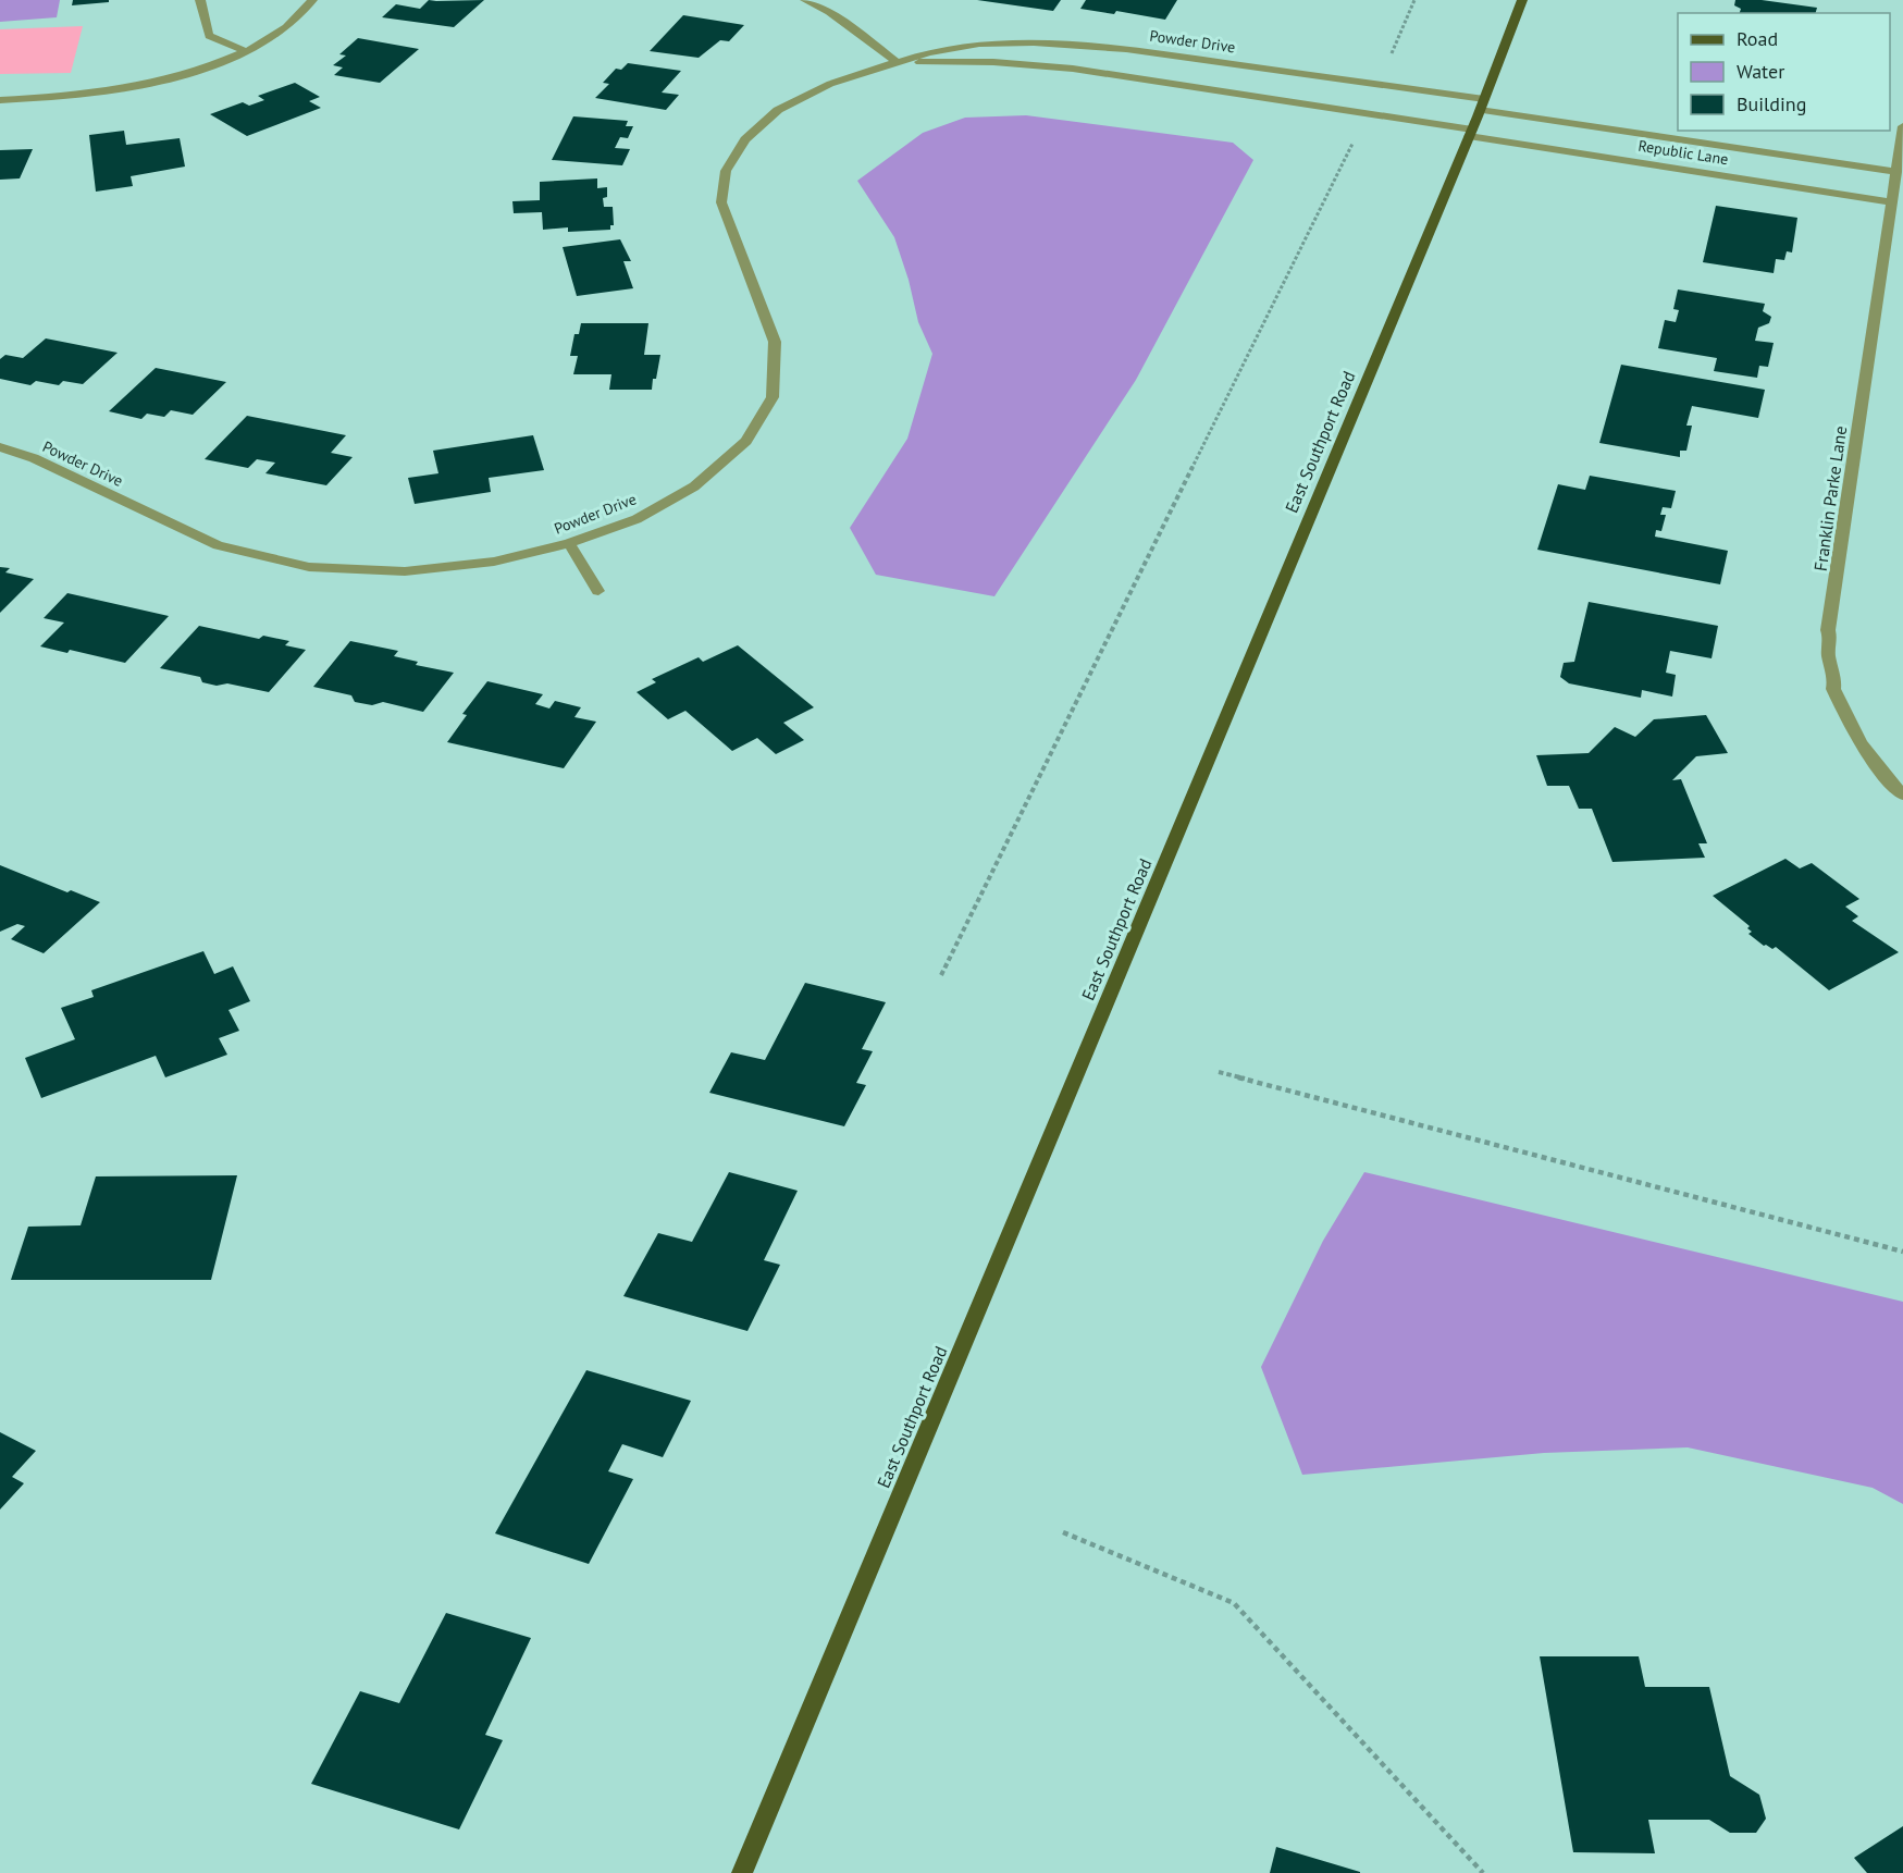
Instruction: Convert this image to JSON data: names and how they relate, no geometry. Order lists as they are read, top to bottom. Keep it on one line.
{"streets":{"main road":["East Southport Road"],"street":["Powder Drive","Republic Lane","Franklin Parke Lane"]},"crossings":[["Powder Drive","Republic Lane"],["Powder Drive","East Southport Road"],["Republic Lane","East Southport Road"],["Republic Lane","Franklin Parke Lane"]],"legend":["Road","Water","Building"]}
